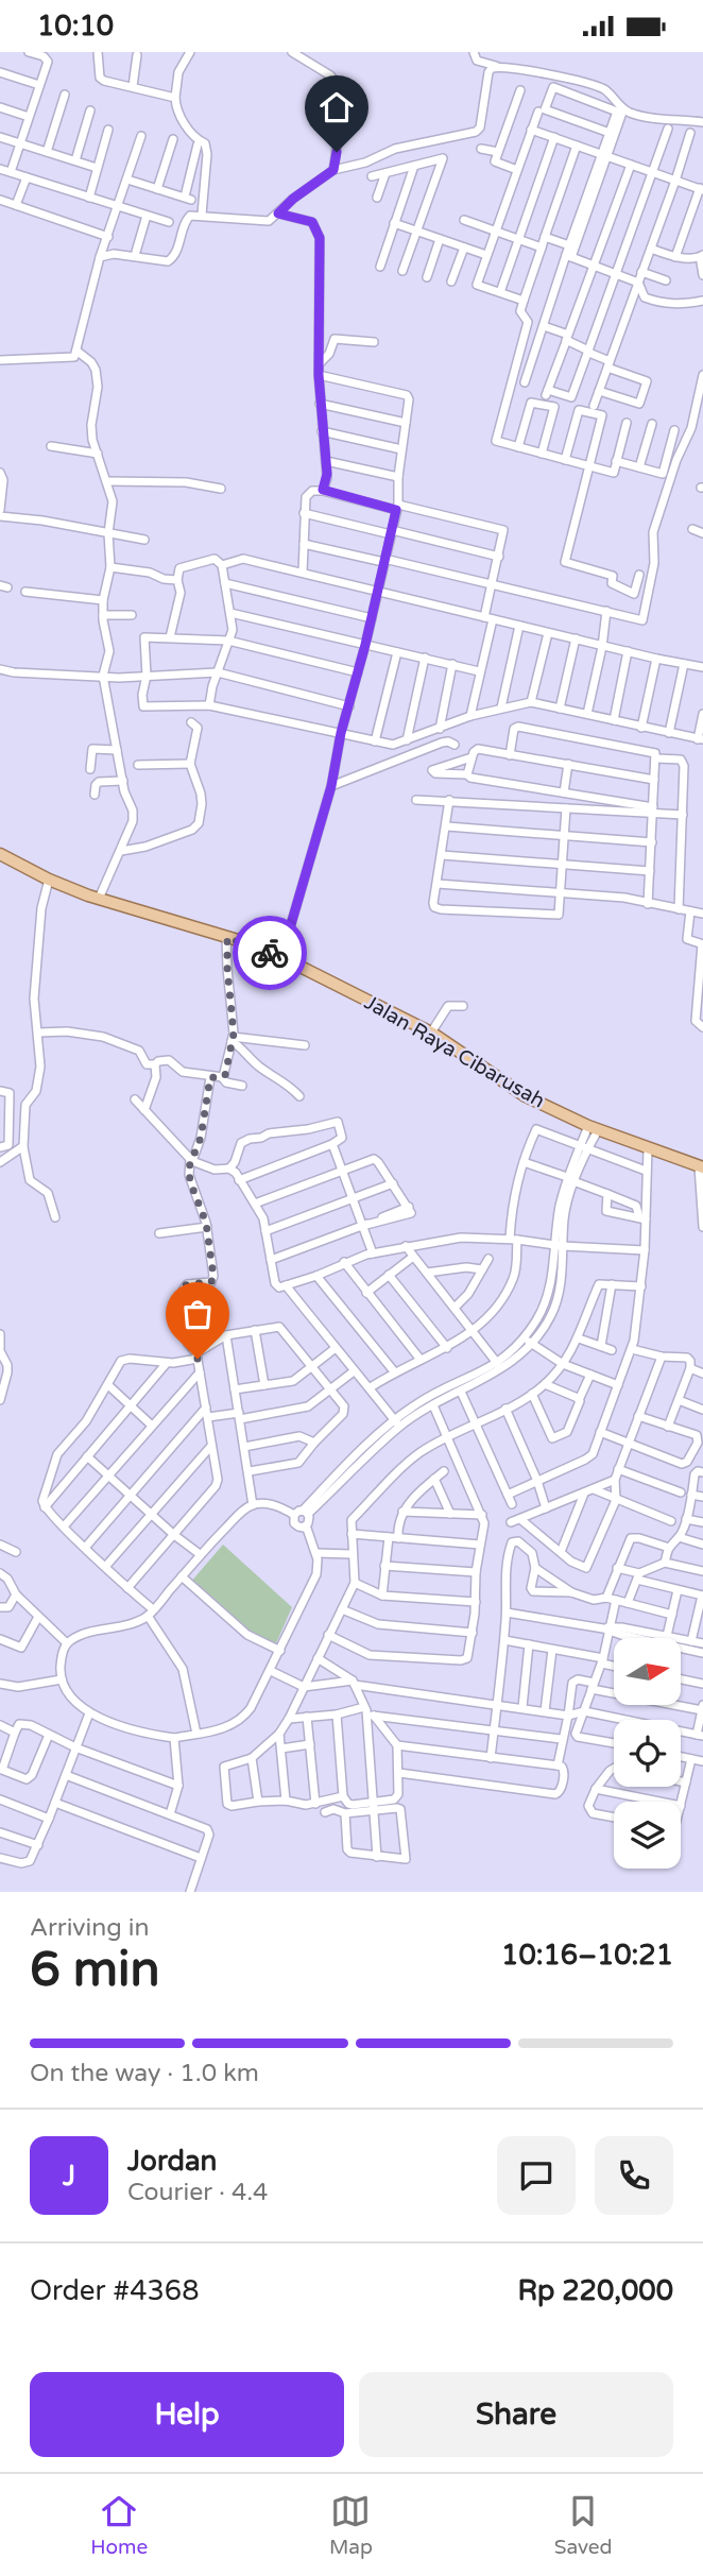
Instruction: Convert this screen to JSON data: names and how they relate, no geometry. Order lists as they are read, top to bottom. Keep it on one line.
{"streets":{"main road":["Jalan Raya Cibarusah"]},"north":"right","page":{"status":"10:10","heading":["6 min","Arriving in","10:16–10:21"],"panel":["Jordan","Courier · 4.4","Order #4368","Rp 220,000"],"bar":"On the way · 1.0 km","round":"J","buttons":["Help","Share"],"tabs":["Home","Map","Saved"]}}
